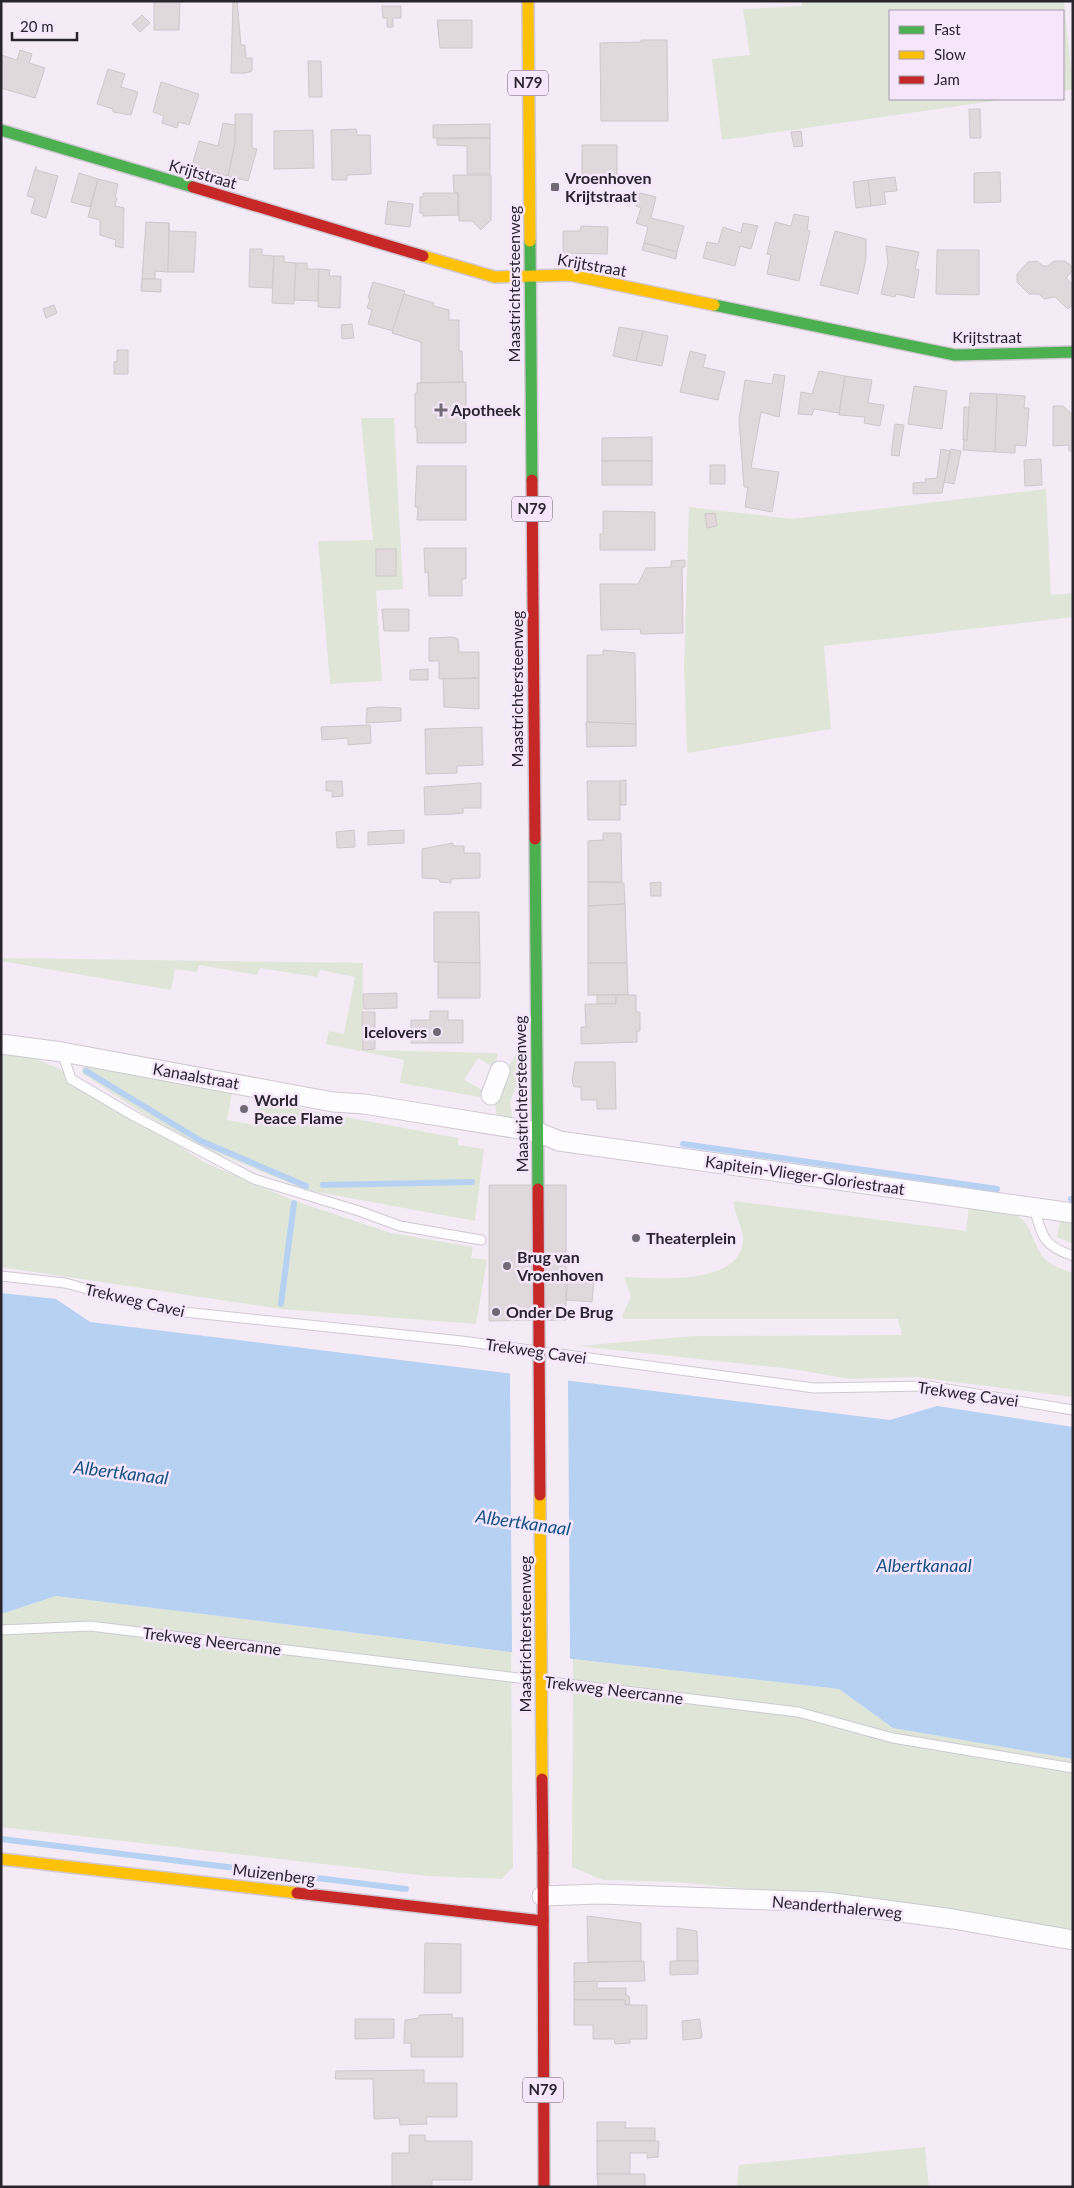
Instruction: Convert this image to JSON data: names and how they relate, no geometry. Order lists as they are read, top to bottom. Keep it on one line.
{"streets":{"main road":["N79","Krijtstraat","Maastrichtersteenweg","Muizenberg"],"street":["Kanaalstraat","Kapitein-Vlieger-Gloriestraat","Neanderthalerweg"],"lane":["Trekweg Cavei","Trekweg Neercanne"]},"crossings":[["Krijtstraat","Maastrichtersteenweg"],["Maastrichtersteenweg","Kanaalstraat"],["Maastrichtersteenweg","Kapitein-Vlieger-Gloriestraat"],["Maastrichtersteenweg","Muizenberg"],["Maastrichtersteenweg","Neanderthalerweg"],["Kanaalstraat","Kapitein-Vlieger-Gloriestraat"]],"water":["Albertkanaal"],"places":{"transit":["Vroenhoven Krijtstraat"],"health":["Apotheek"],"other":["Icelovers","World Peace Flame","Theaterplein","Brug van Vroenhoven","Onder De Brug"]},"legend":["Fast","Slow","Jam"],"scale_bar":"20 m"}
